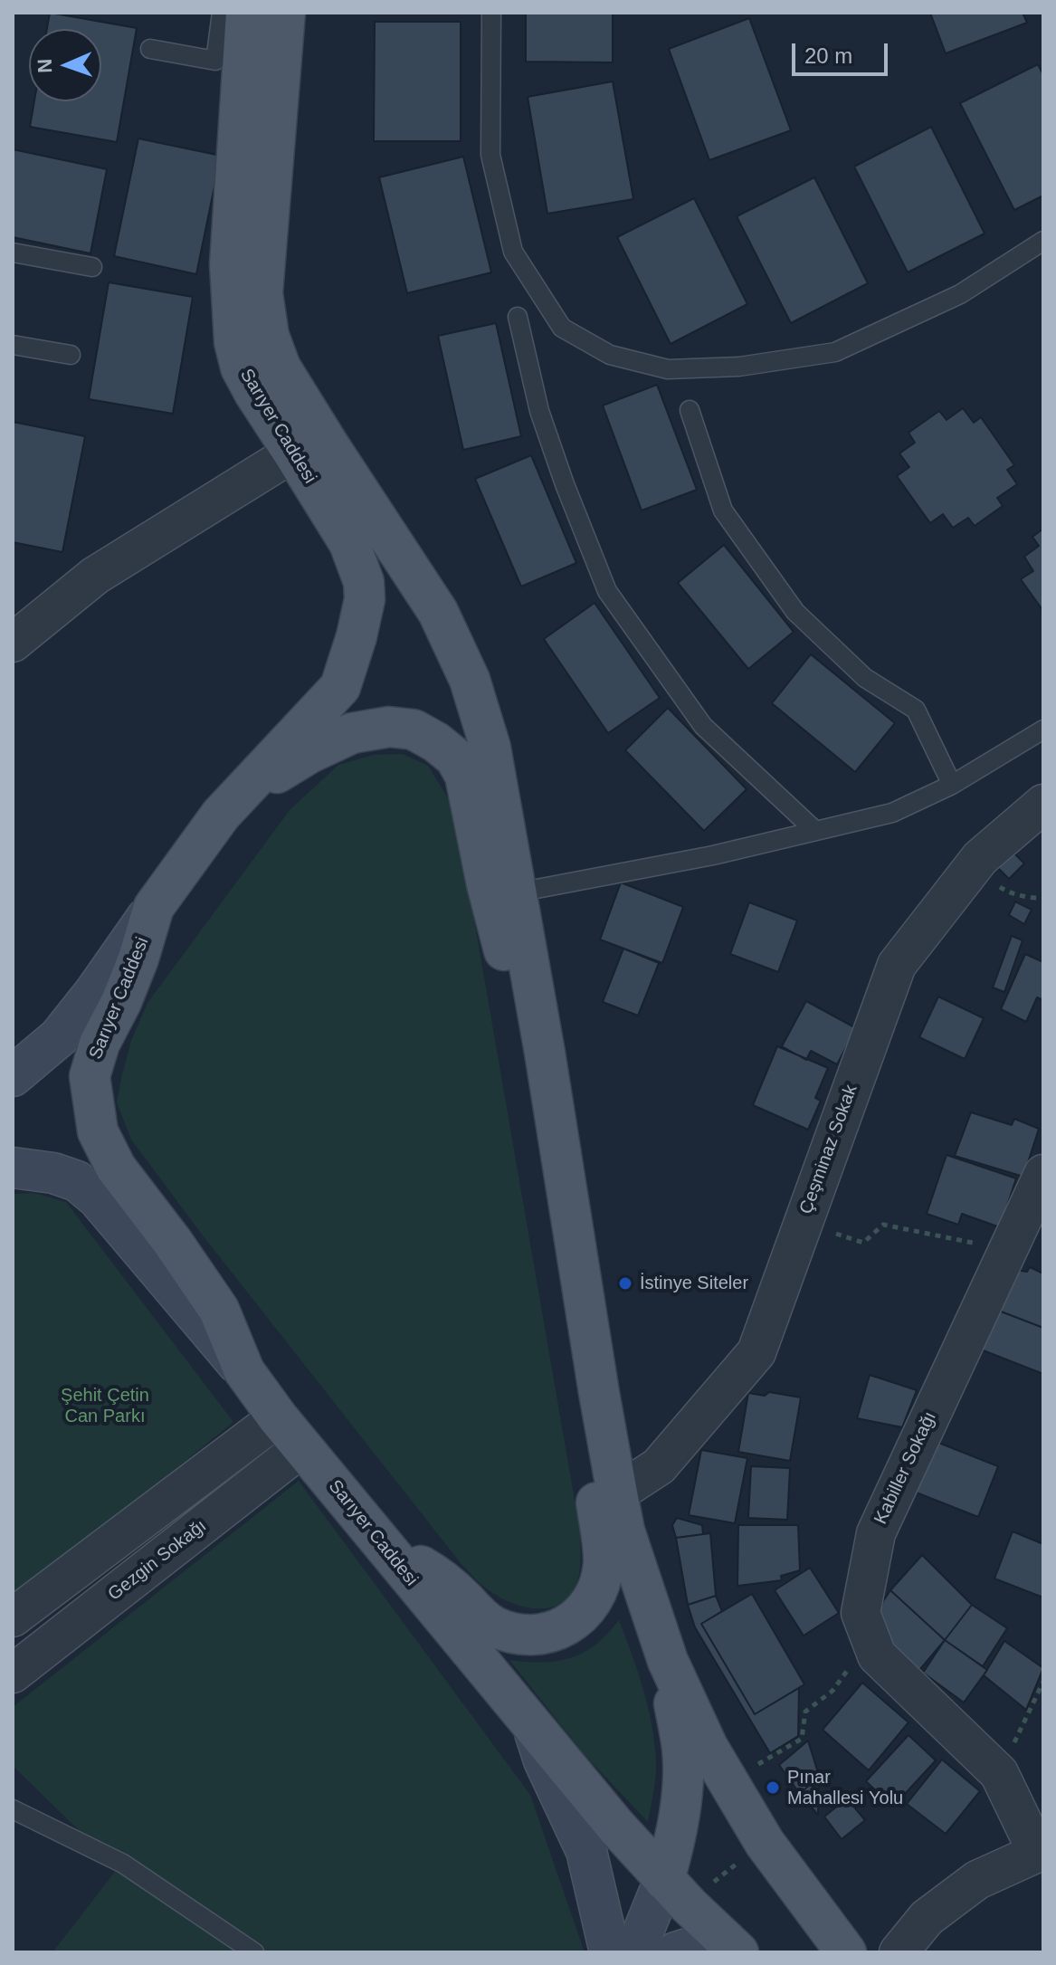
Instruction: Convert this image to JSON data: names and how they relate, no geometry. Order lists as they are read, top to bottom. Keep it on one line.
{"streets":{"main road":["Sarıyer Caddesi"],"street":["Çeşminaz Sokak","Kabiller Sokağı","Gezgin Sokağı"]},"crossings":[["Sarıyer Caddesi","Çeşminaz Sokak"],["Sarıyer Caddesi","Gezgin Sokağı"]],"parks":["Şehit Çetin Can Parkı"],"places":["İstinye Siteler","Pınar Mahallesi Yolu"],"scale_bar":"20 m","north":"left"}
